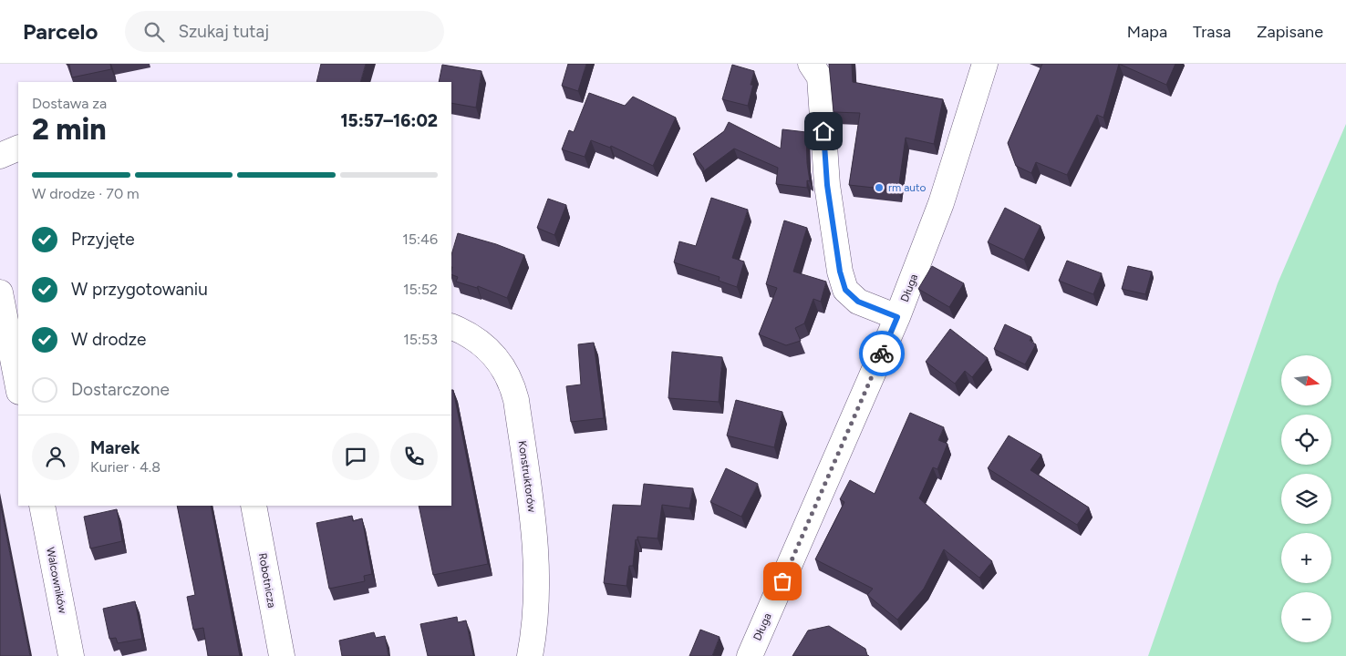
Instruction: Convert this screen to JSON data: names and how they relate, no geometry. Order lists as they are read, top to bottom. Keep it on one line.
{"streets":{"street":["Długa","Konstruktorów","Walcowników","Robotnicza"]},"places":["rm auto"],"north":"right","page":{"header":"Parcelo","search":"Szukaj tutaj","nav":["Mapa","Trasa","Zapisane"],"heading":["2 min","Dostawa za","15:57–16:02"],"panel":["Marek","Kurier · 4.8"],"bar":"W drodze · 70 m","list":[["Przyjęte","15:46"],["W przygotowaniu","15:52"],["W drodze","15:53"],"Dostarczone"],"map_buttons":["+","−"]}}
